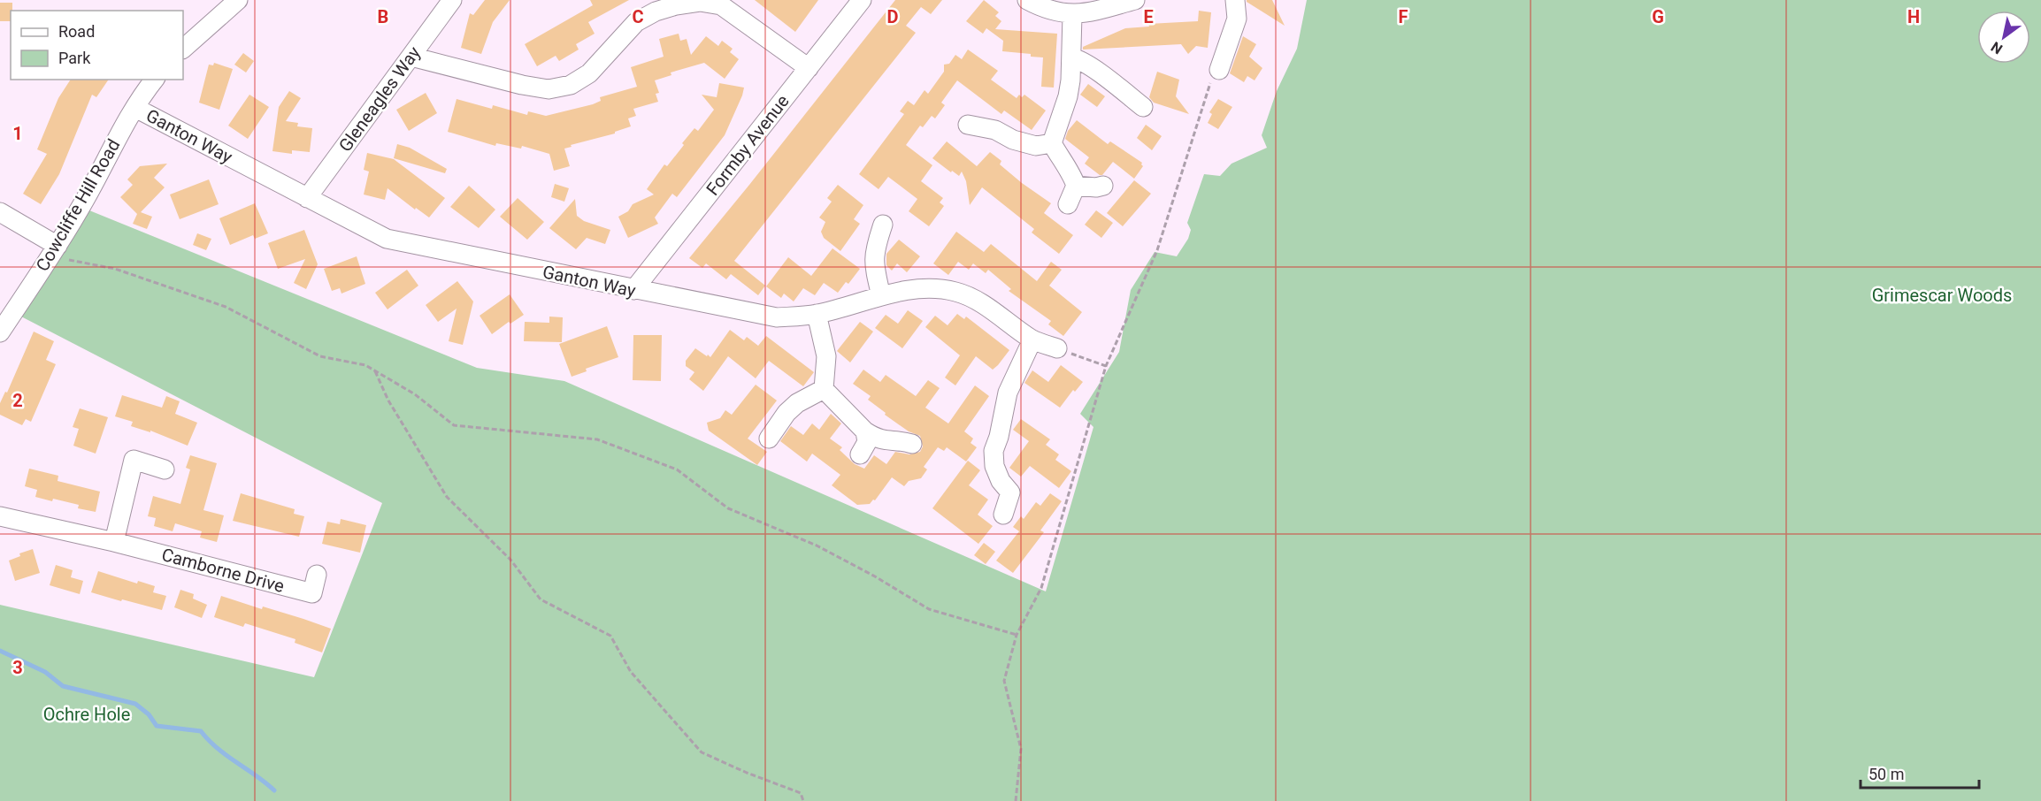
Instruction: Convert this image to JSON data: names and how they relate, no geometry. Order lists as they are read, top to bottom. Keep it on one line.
{"streets":{"street":["Gleneagles Way","Ganton Way","Formby Avenue","Cowcliffe Hill Road","Camborne Drive"]},"crossings":[["Gleneagles Way","Ganton Way"],["Ganton Way","Formby Avenue"],["Ganton Way","Cowcliffe Hill Road"]],"parks":["Grimescar Woods","Ochre Hole"],"legend":["Road","Park"],"scale_bar":"50 m","north":"bottom left","grid":{"columns":["B","C","D","E","F","G","H"],"rows":["1","2","3"]}}
